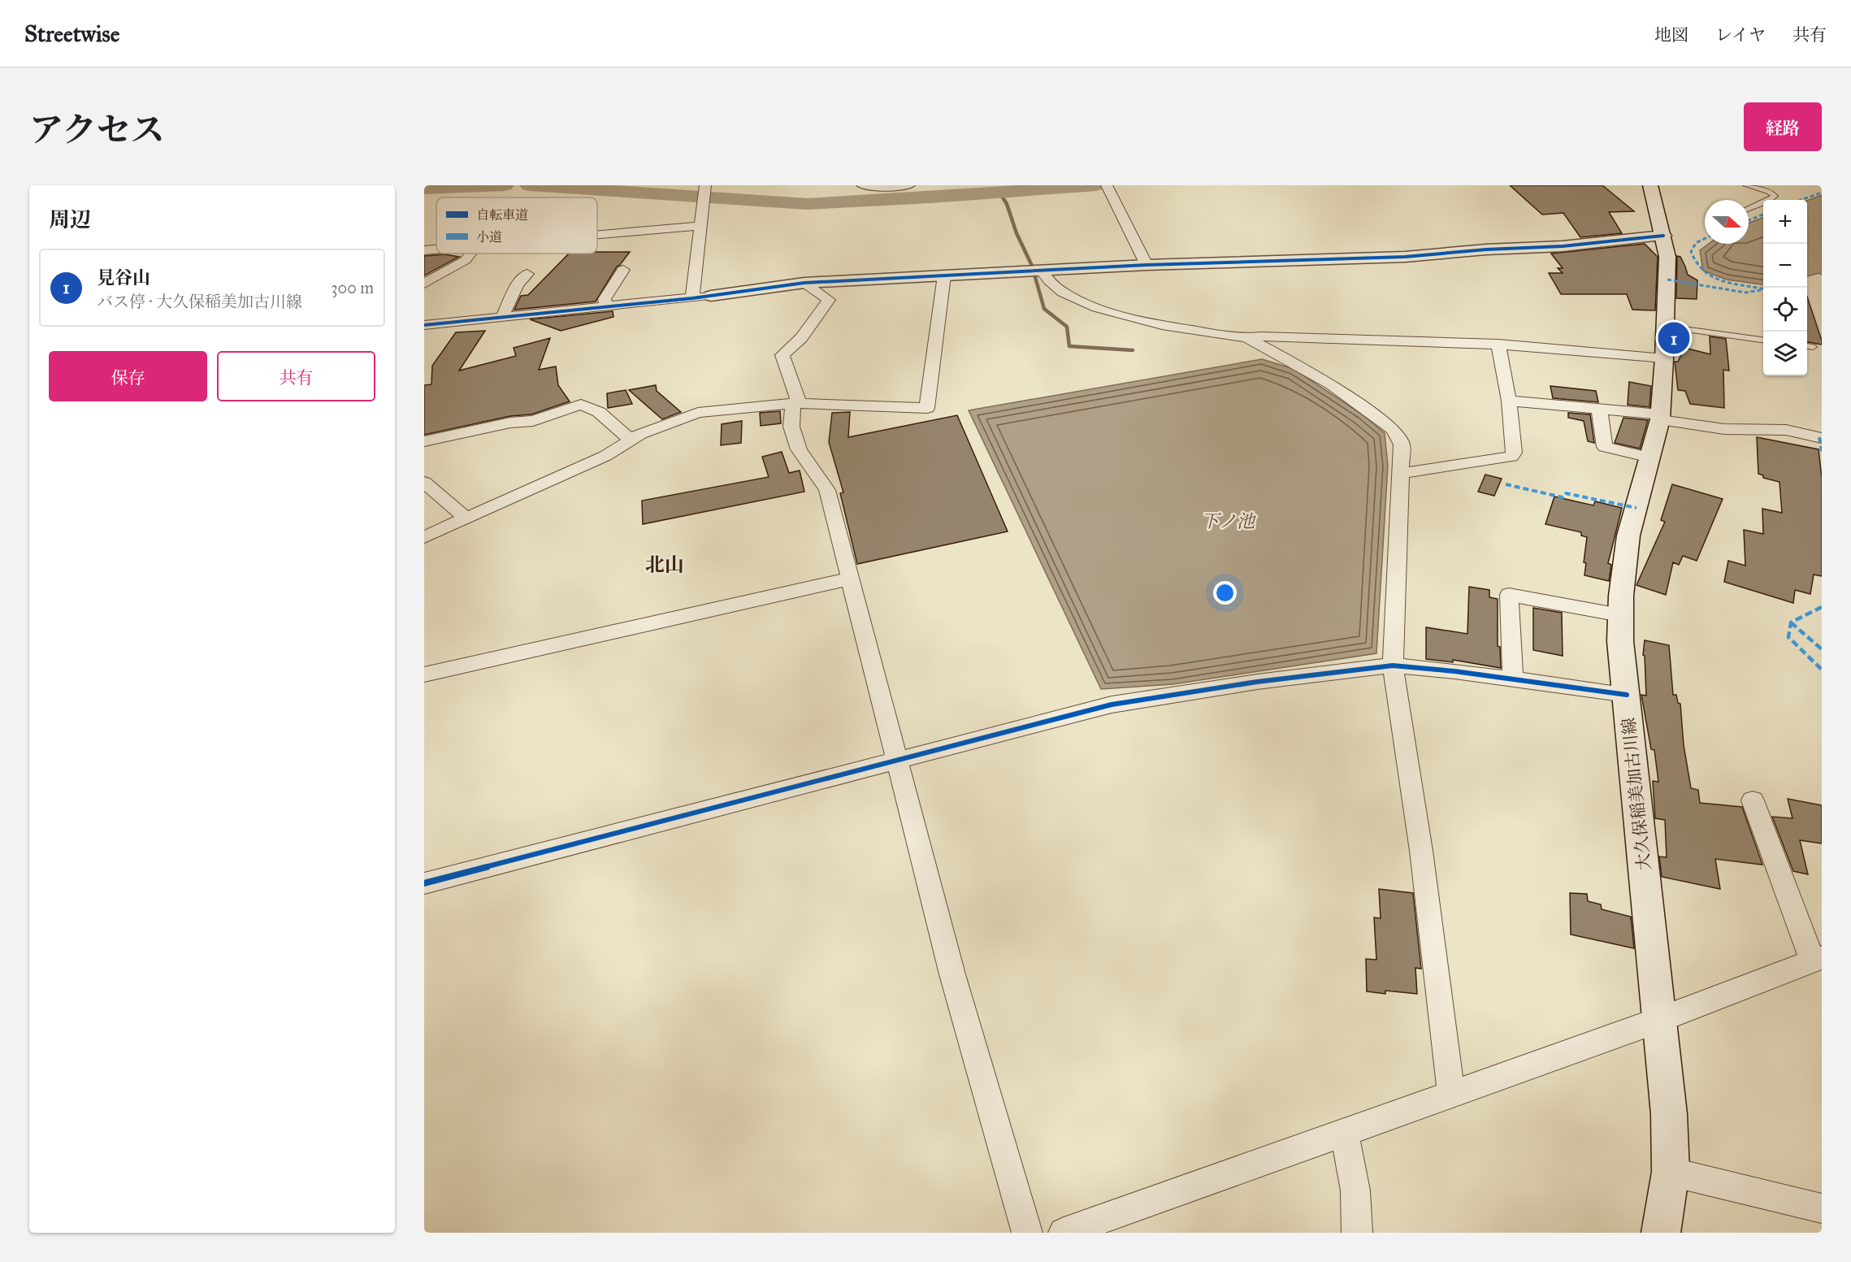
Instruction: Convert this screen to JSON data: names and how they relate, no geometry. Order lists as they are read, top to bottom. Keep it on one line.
{"streets":{"main road":["大久保稲美加古川線"]},"districts":["北山"],"water":["下ノ池"],"legend":["自転車道","小道"],"north":"right","page":{"header":"Streetwise","nav":["地図","レイヤ","共有"],"title":"アクセス","buttons":["経路",["保存","共有"]],"heading":"周辺","map_buttons":["+","−"],"list":[{"mark":"1","name":"見谷山","note":"バス停 · 大久保稲美加古川線","value":"300 m"}],"pins":"1"}}
